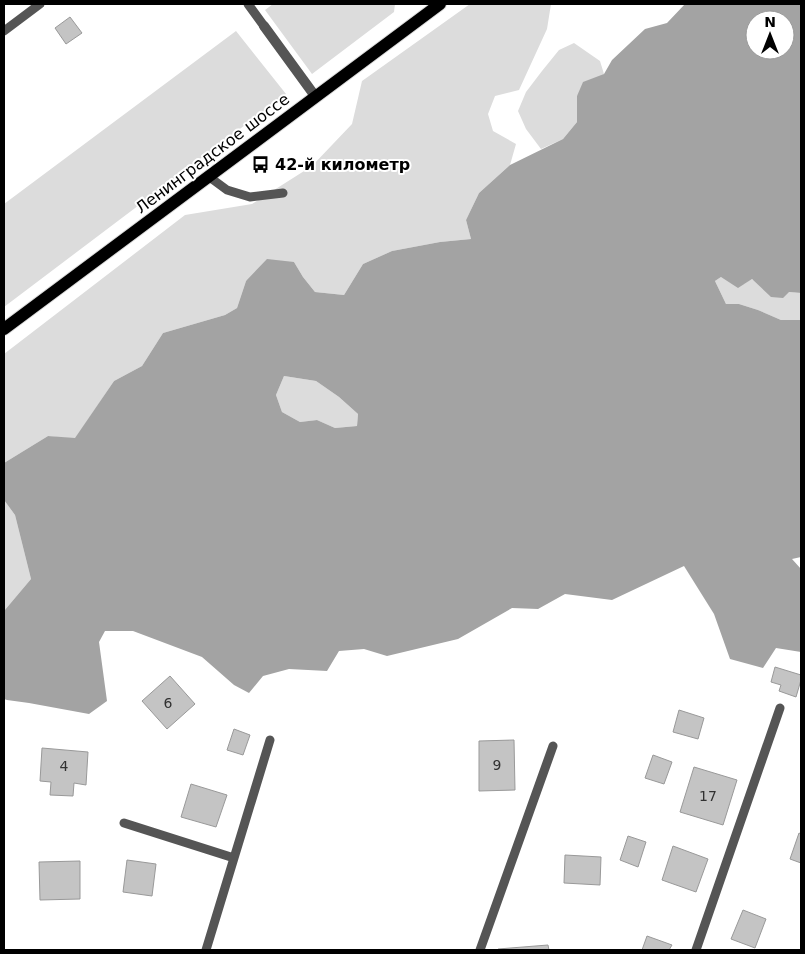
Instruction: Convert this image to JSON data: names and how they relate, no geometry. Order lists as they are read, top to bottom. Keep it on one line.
{"streets":{"main road":["Ленинградское шоссе"]},"places":{"bus stop":["42-й километр"]},"house_numbers":["6","9","4","17"],"north":"top"}
